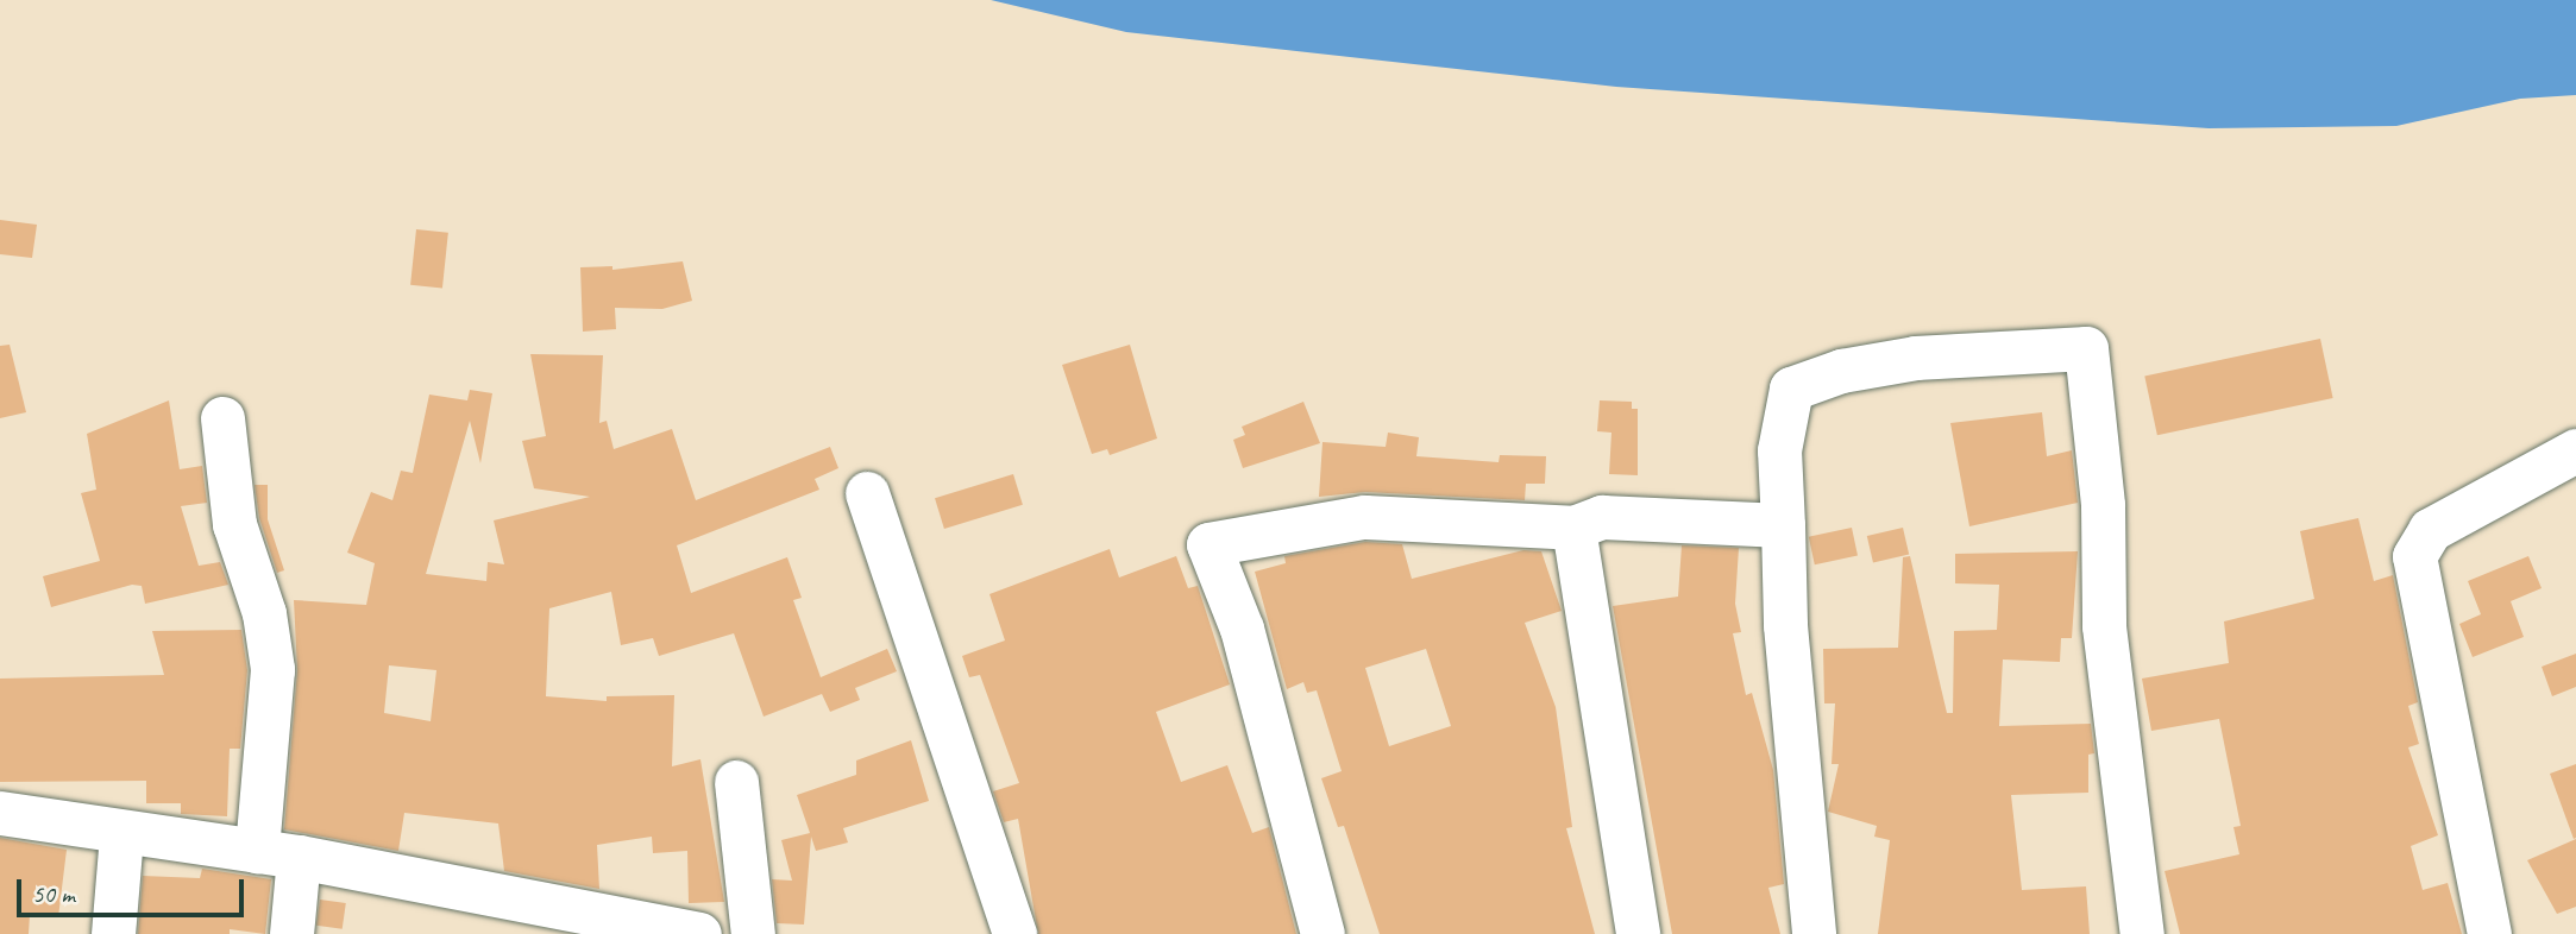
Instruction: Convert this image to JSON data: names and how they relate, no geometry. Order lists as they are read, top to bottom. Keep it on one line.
{"scale_bar":"50 m"}
